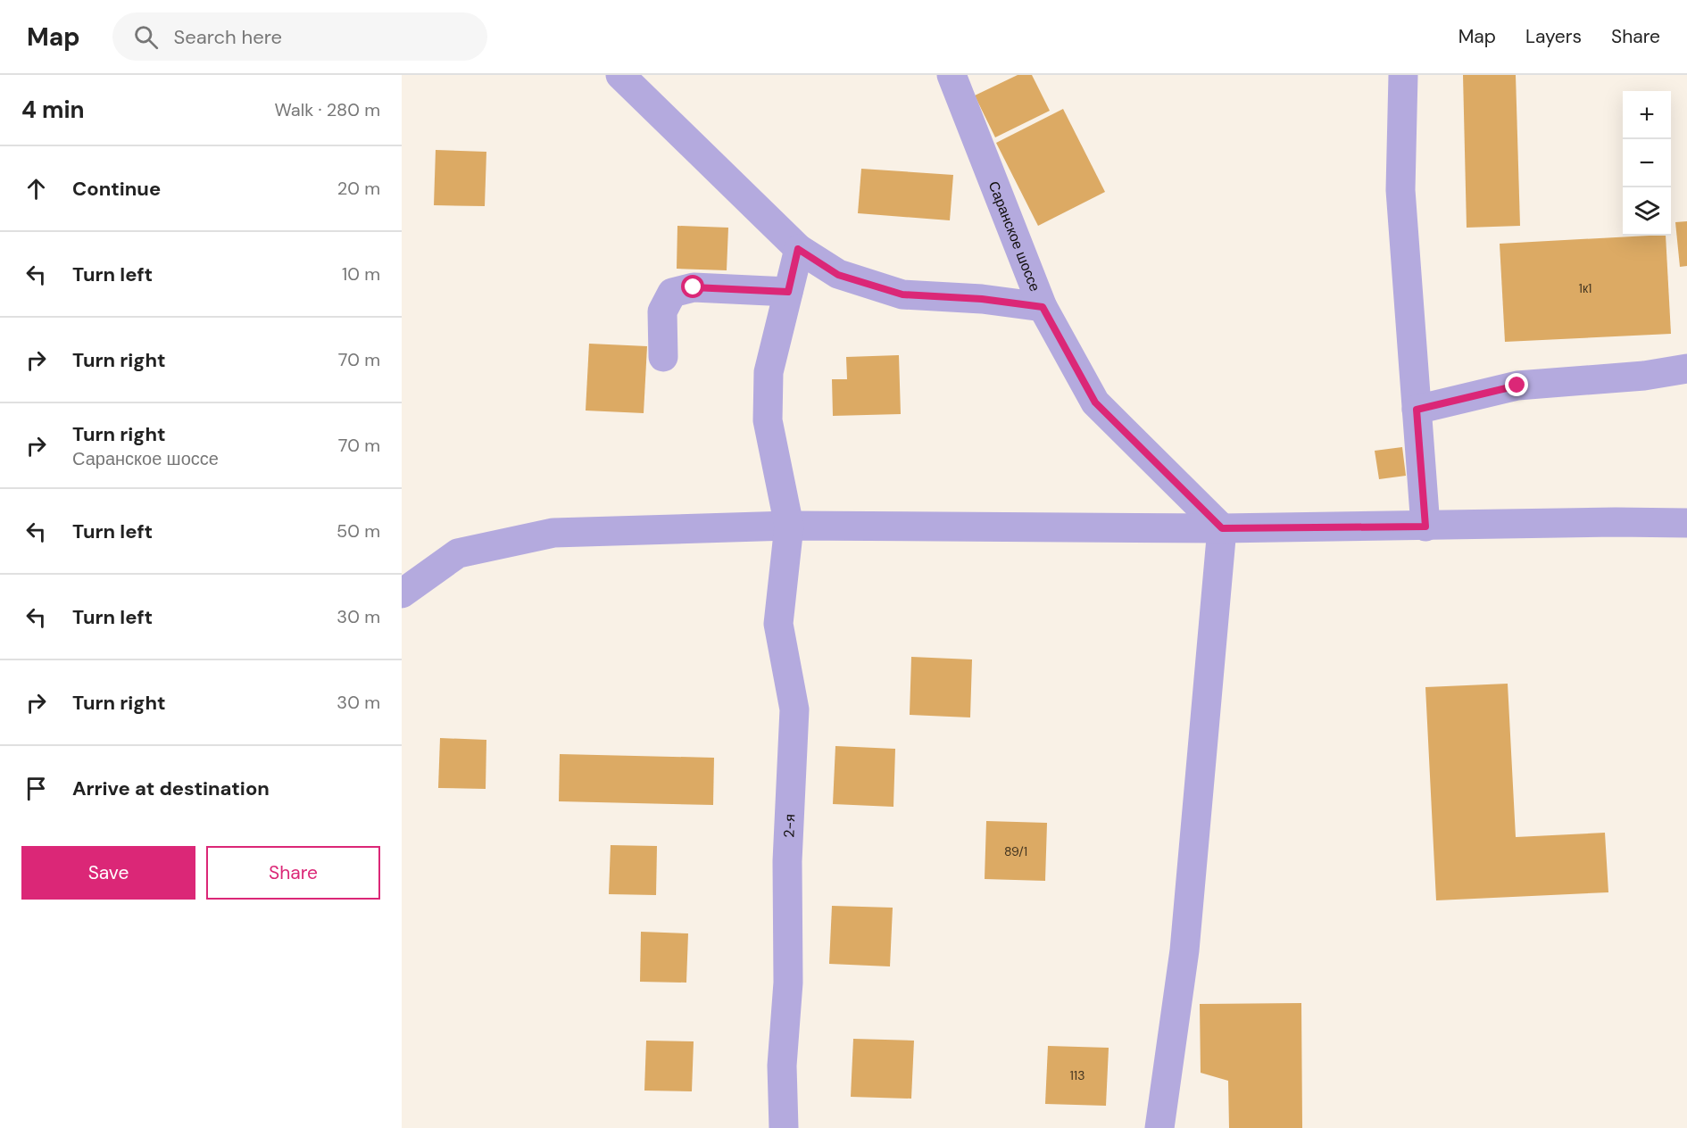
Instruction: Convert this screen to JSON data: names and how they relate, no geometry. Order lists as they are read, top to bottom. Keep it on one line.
{"streets":{"street":["Саранское шоссе","2-я"]},"house_numbers":["1к1","89/1","113"],"page":{"header":"Map","search":"Search here","nav":["Map","Layers","Share"],"heading":["4 min","Walk · 280 m"],"map_buttons":["+","−"],"list":[["Continue","20 m"],["Turn left","10 m"],["Turn right","70 m"],["Turn right","Саранское шоссе","70 m"],["Turn left","50 m"],["Turn left","30 m"],["Turn right","30 m"],"Arrive at destination"],"buttons":["Save","Share"]}}
